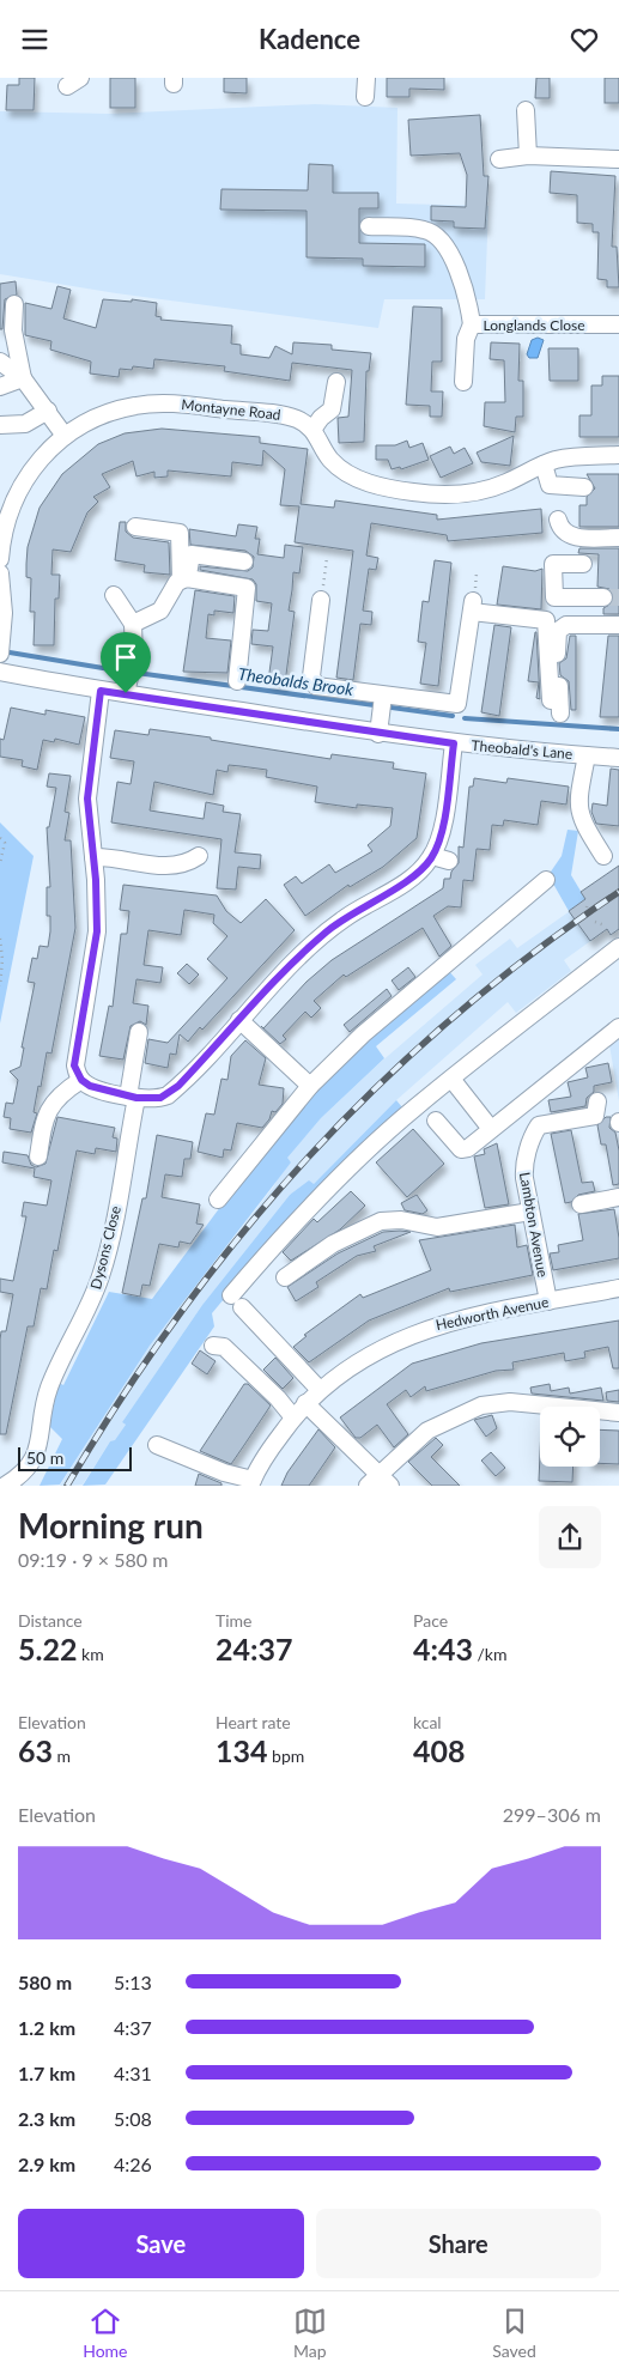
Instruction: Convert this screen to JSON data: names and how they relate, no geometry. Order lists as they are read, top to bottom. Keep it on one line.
{"streets":{"street":["Longlands Close","Montayne Road","Theobald's Lane","Lambton Avenue","Dysons Close","Hedworth Avenue"]},"crossings":[["Lambton Avenue","Hedworth Avenue"]],"water":["Theobalds Brook"],"scale_bar":"50 m","page":{"header":"Kadence","scale":"50 m","heading":["Morning run","09:19 · 9 × 580 m"],"stats":[["Distance","5.22 km"],["Time","24:37"],["Pace","4:43 /km"],["Elevation","63 m"],["Heart rate","134 bpm"],["kcal","408"]],"chart":["Elevation","299–306 m"],"list":[{"name":"580 m","note":"5:13"},{"name":"1.2 km","note":"4:37"},{"name":"1.7 km","note":"4:31"},{"name":"2.3 km","note":"5:08"},{"name":"2.9 km","note":"4:26"}],"buttons":["Save","Share"],"tabs":["Home","Map","Saved"]}}
